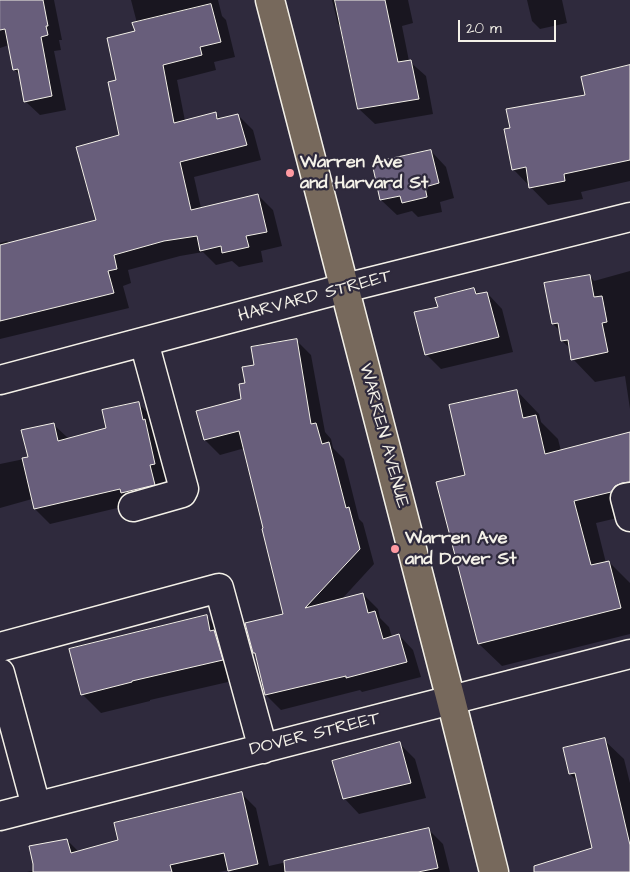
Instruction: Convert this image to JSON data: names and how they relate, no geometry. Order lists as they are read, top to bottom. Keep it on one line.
{"streets":{"main road":["WARREN AVENUE"],"street":["HARVARD STREET","DOVER STREET"]},"crossings":[["HARVARD STREET","WARREN AVENUE"],["WARREN AVENUE","DOVER STREET"]],"places":["Warren Ave and Harvard St","Warren Ave and Dover St"],"scale_bar":"20 m"}
